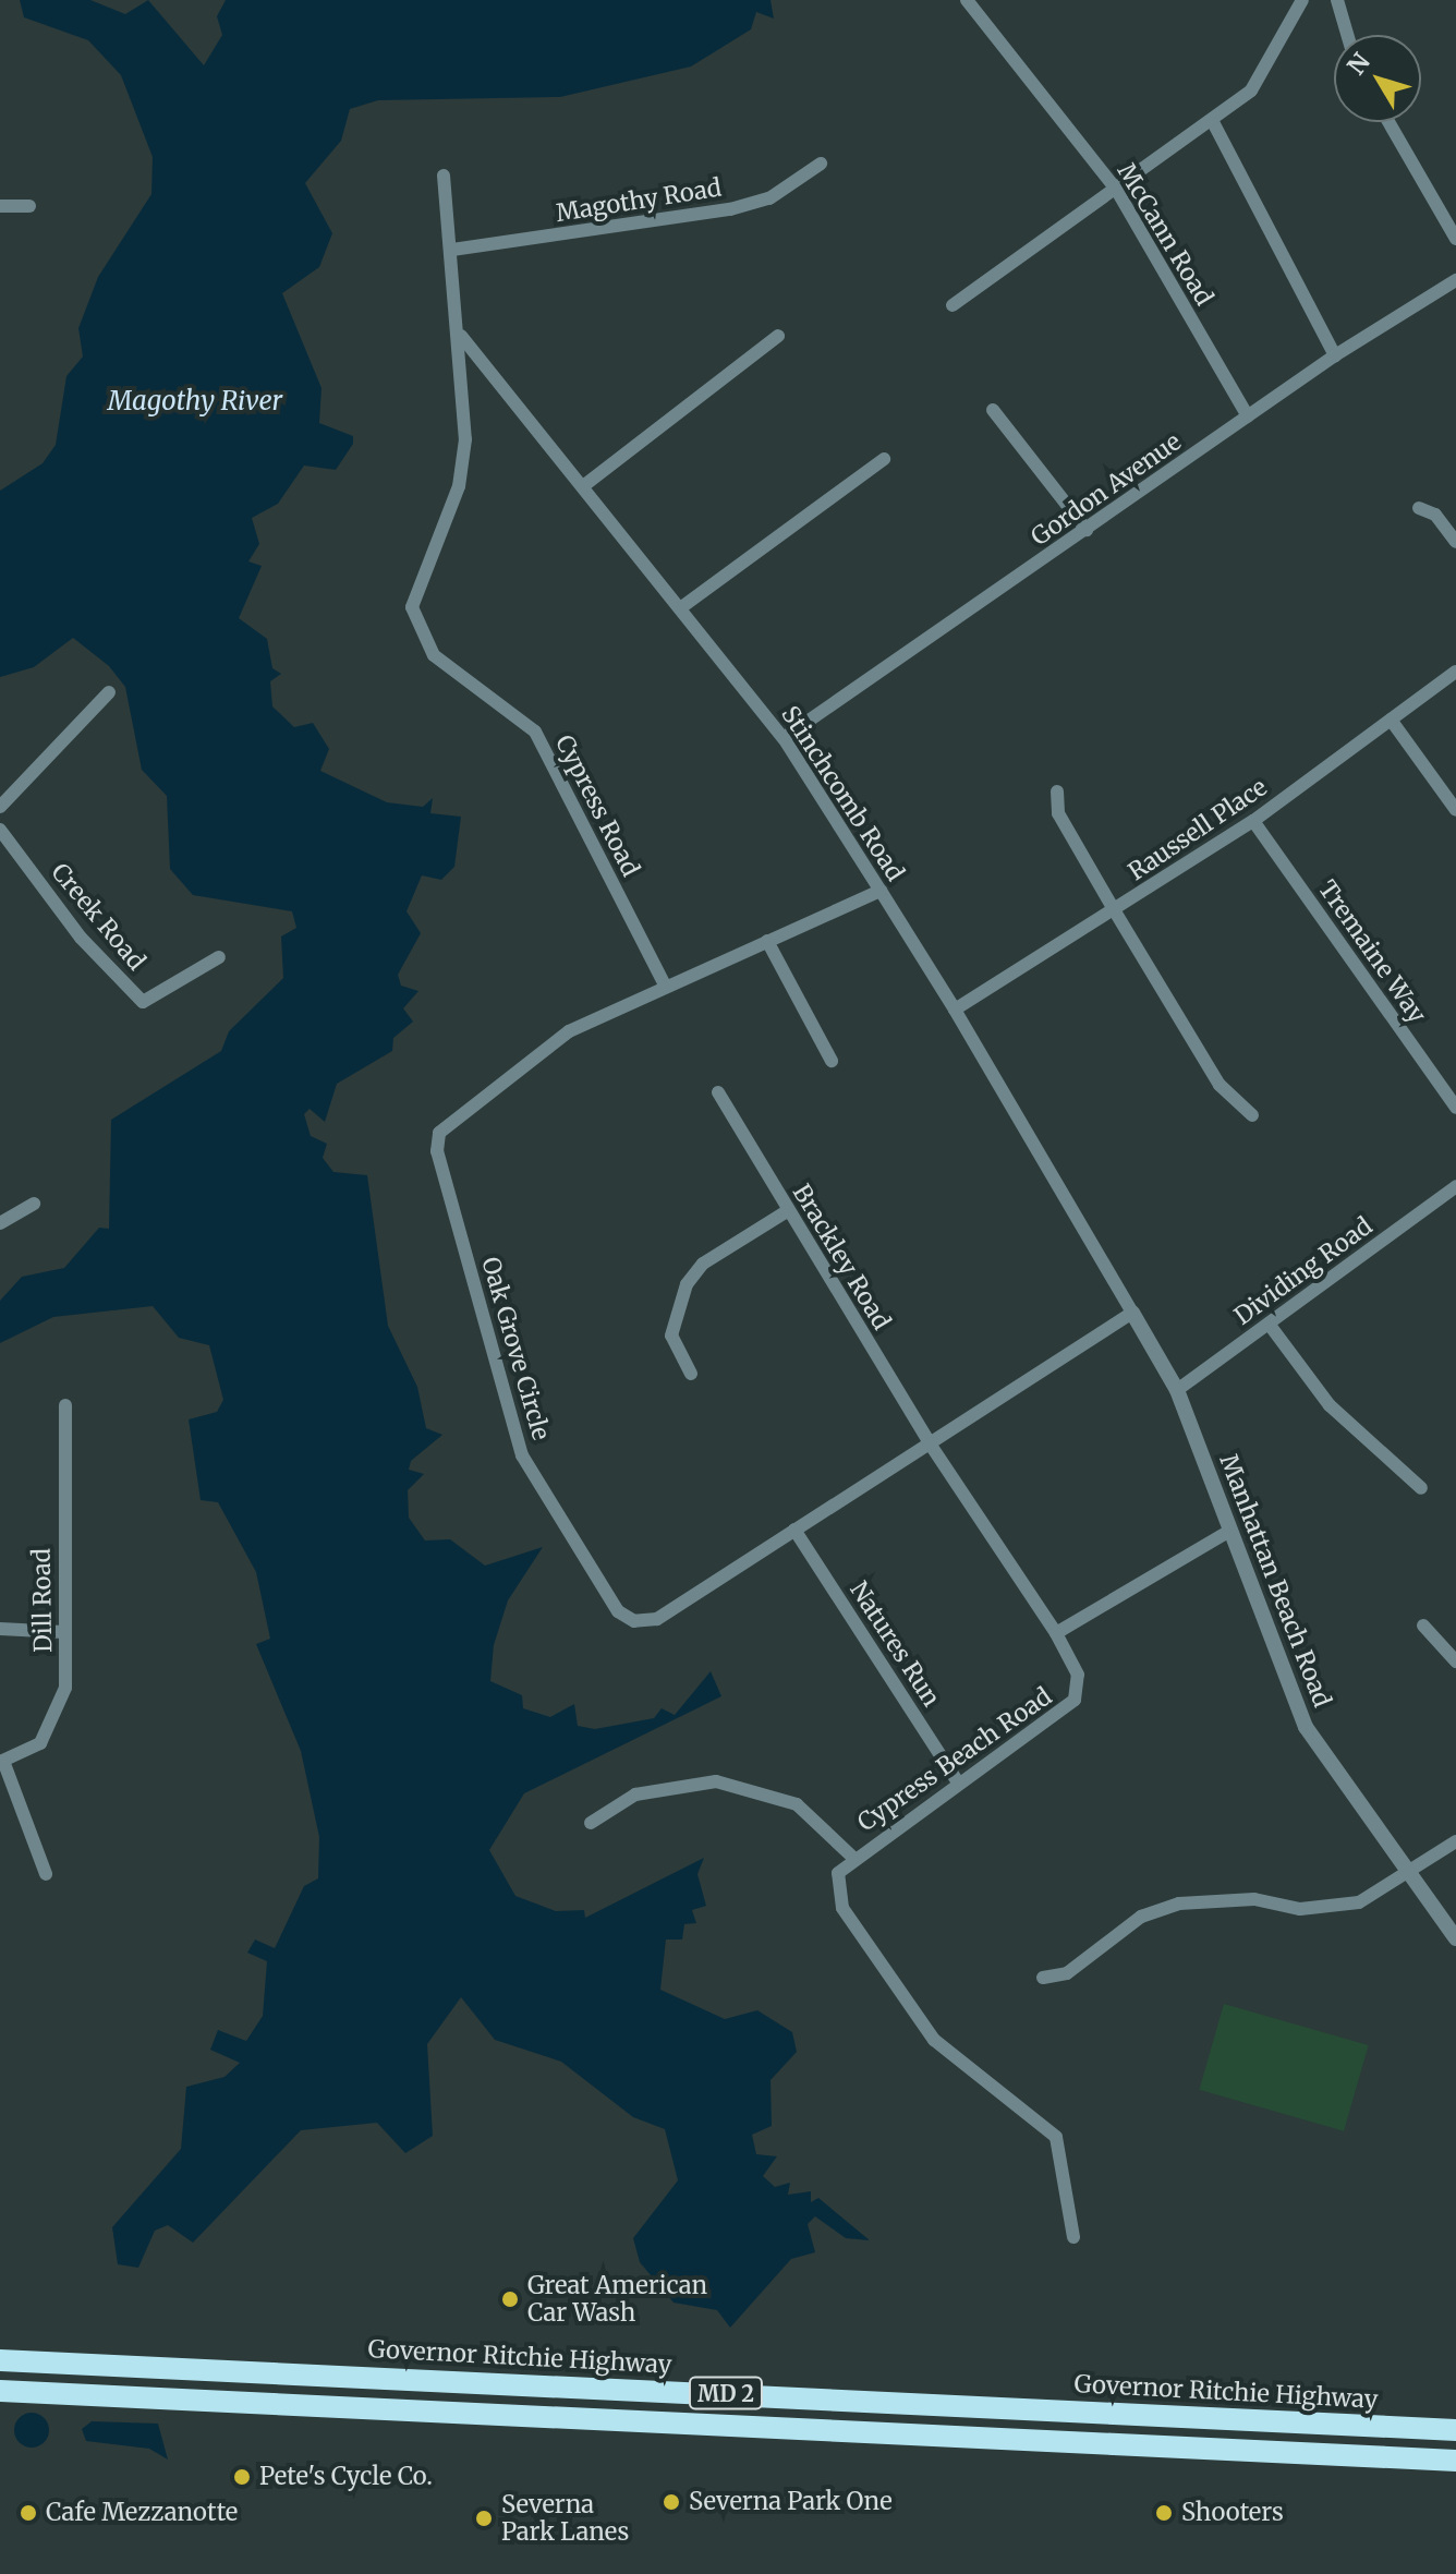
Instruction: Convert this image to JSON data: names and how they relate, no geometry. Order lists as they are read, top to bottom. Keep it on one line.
{"streets":{"highway":["Governor Ritchie Highway","MD 2"],"street":["Magothy Road","McCann Road","Gordon Avenue","Stinchcomb Road","Cypress Road","Raussell Place","Creek Road","Tremaine Way","Brackley Road","Dividing Road","Oak Grove Circle","Manhattan Beach Road","Dill Road","Natures Run","Cypress Beach Road"]},"crossings":[["Magothy Road","Cypress Road"],["McCann Road","Gordon Avenue"],["Gordon Avenue","Stinchcomb Road"],["Stinchcomb Road","Cypress Road"],["Stinchcomb Road","Raussell Place"],["Stinchcomb Road","Oak Grove Circle"],["Stinchcomb Road","Manhattan Beach Road"],["Cypress Road","Oak Grove Circle"],["Raussell Place","Tremaine Way"],["Brackley Road","Oak Grove Circle"],["Brackley Road","Cypress Beach Road"],["Dividing Road","Manhattan Beach Road"],["Oak Grove Circle","Manhattan Beach Road"],["Oak Grove Circle","Natures Run"],["Natures Run","Cypress Beach Road"]],"water":["Magothy River"],"places":["Great American Car Wash","Pete's Cycle Co.","Severna Park One","Cafe Mezzanotte","Shooters","Severna Park Lanes"],"north":"top left"}
